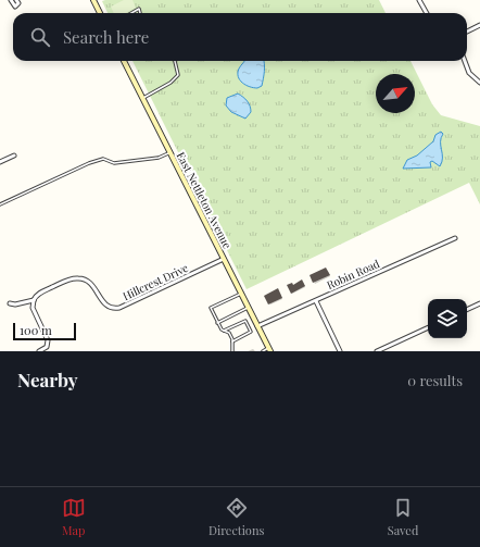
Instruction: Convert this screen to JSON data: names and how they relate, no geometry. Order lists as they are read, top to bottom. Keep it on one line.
{"streets":{"main road":["East Nettleton Avenue"],"street":["Robin Road","Hillcrest Drive"]},"crossings":[["East Nettleton Avenue","Robin Road"],["East Nettleton Avenue","Hillcrest Drive"]],"scale_bar":"100 m","north":"top right","page":{"search":"Search here","scale":"100 m","heading":["Nearby","0 results"],"nav":["Map","Directions","Saved"]}}
